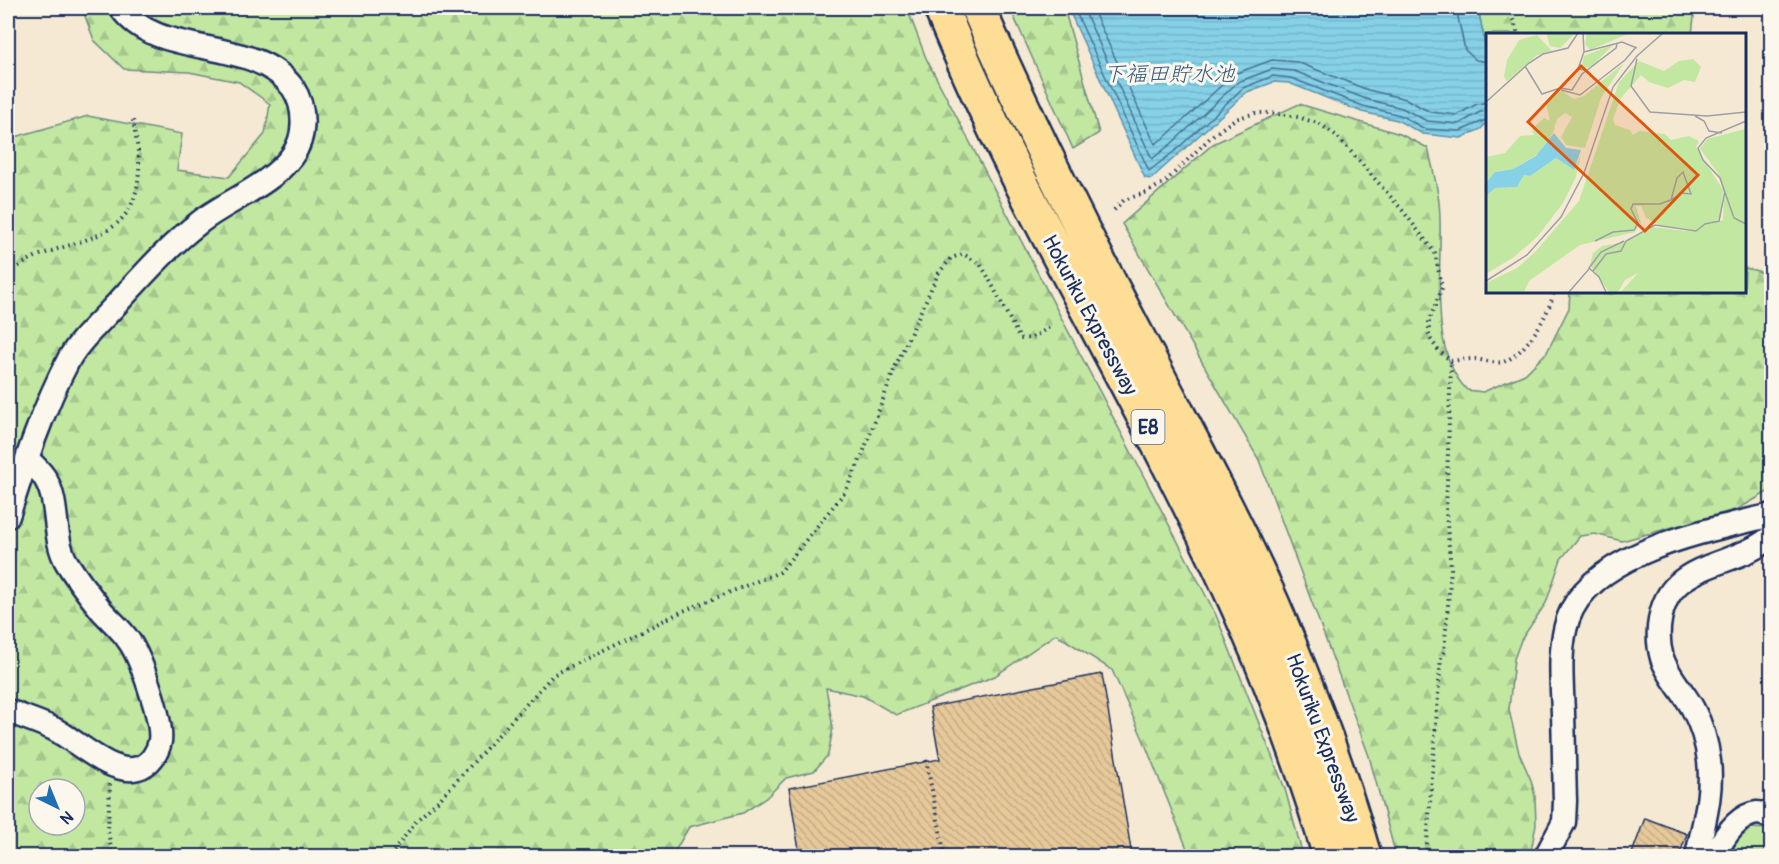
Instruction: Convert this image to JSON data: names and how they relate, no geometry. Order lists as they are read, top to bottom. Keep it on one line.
{"streets":{"highway":["Hokuriku Expressway","E8"]},"water":["下福田貯水池"],"north":"bottom right"}
